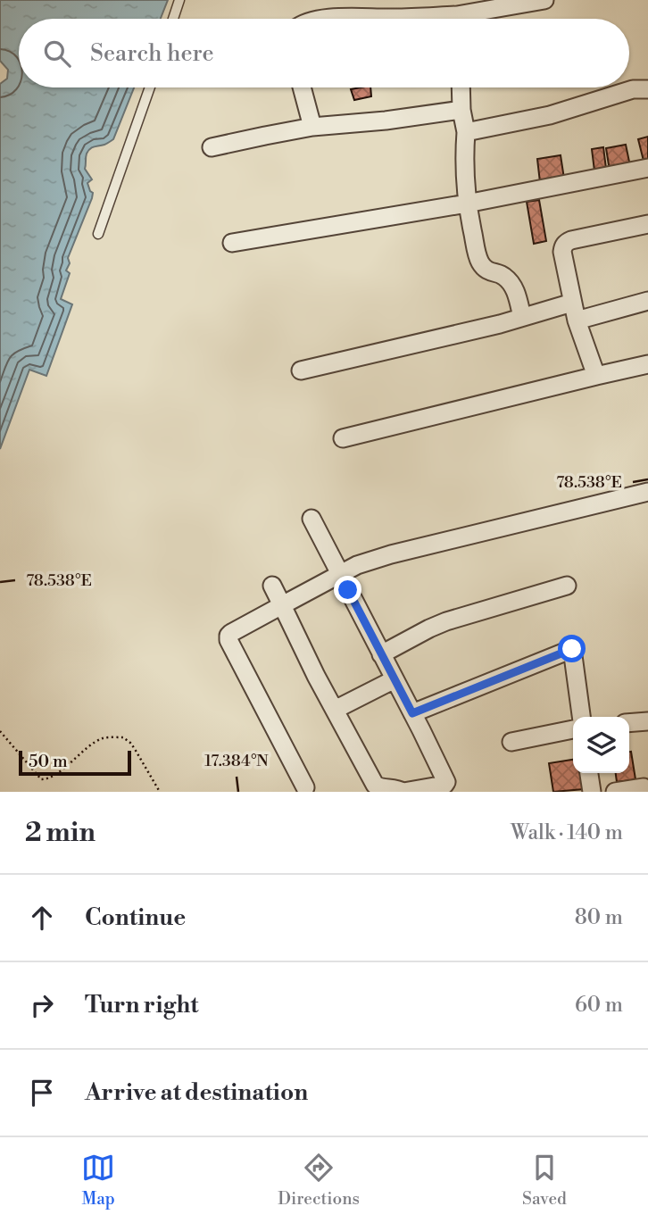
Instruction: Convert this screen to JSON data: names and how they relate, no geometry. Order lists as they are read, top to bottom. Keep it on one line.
{"scale_bar":"50 m","page":{"search":"Search here","scale":"50 m","heading":["2 min","Walk · 140 m"],"list":[["Continue","80 m"],["Turn right","60 m"],"Arrive at destination"],"nav":["Map","Directions","Saved"]},"coordinates":["78.538°E","17.384°N"]}
